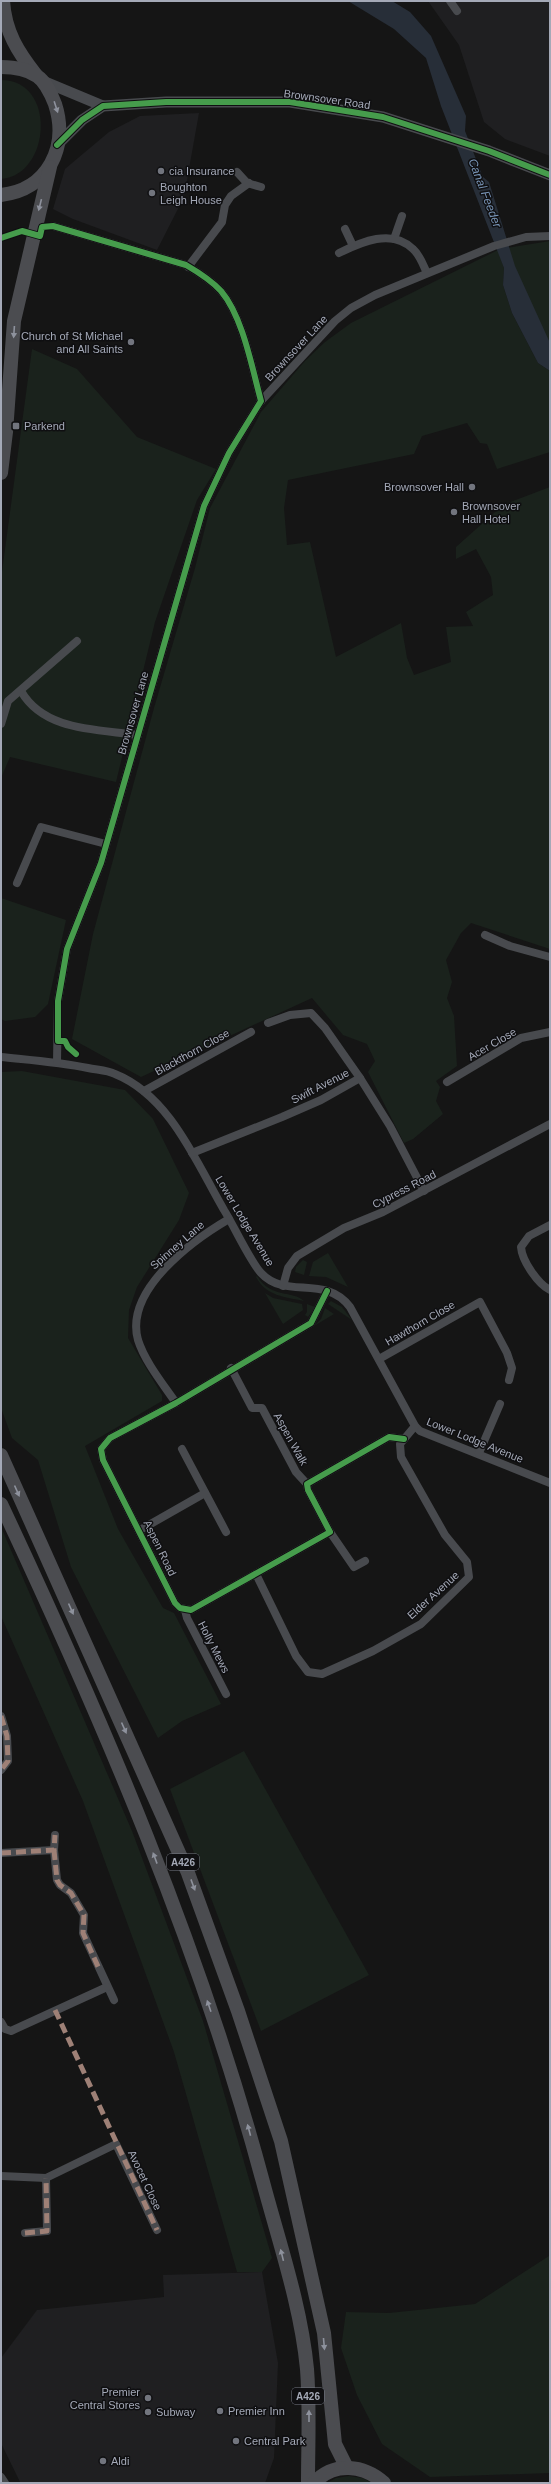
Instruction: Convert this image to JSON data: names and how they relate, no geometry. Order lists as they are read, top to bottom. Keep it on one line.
{"streets":{"highway":["A426"],"street":["Brownsover Road","Brownsover Lane","Acer Close","Blackthorn Close","Swift Avenue","Cypress Road","Lower Lodge Avenue","Spinney Lane","Hawthorn Close","Aspen Walk","Aspen Road","Elder Avenue","Holly Mews","Avocet Close"]},"crossings":[["Brownsover Lane","Lower Lodge Avenue"],["Blackthorn Close","Lower Lodge Avenue"],["Swift Avenue","Cypress Road"],["Swift Avenue","Lower Lodge Avenue"],["Cypress Road","Lower Lodge Avenue"],["Lower Lodge Avenue","Spinney Lane"],["Lower Lodge Avenue","Hawthorn Close"],["Lower Lodge Avenue","Aspen Road"],["Spinney Lane","Aspen Road"],["Aspen Walk","Aspen Road"],["Aspen Road","Holly Mews"]],"water":["Canal Feeder"],"places":{"other":["cia Insurance","Boughton Leigh House","Church of St Michael and All Saints","Brownsover Hall","Brownsover Hall Hotel","Premier Central Stores","Premier Inn","Subway","Central Park","Aldi"],"transit":["Parkend"]}}
